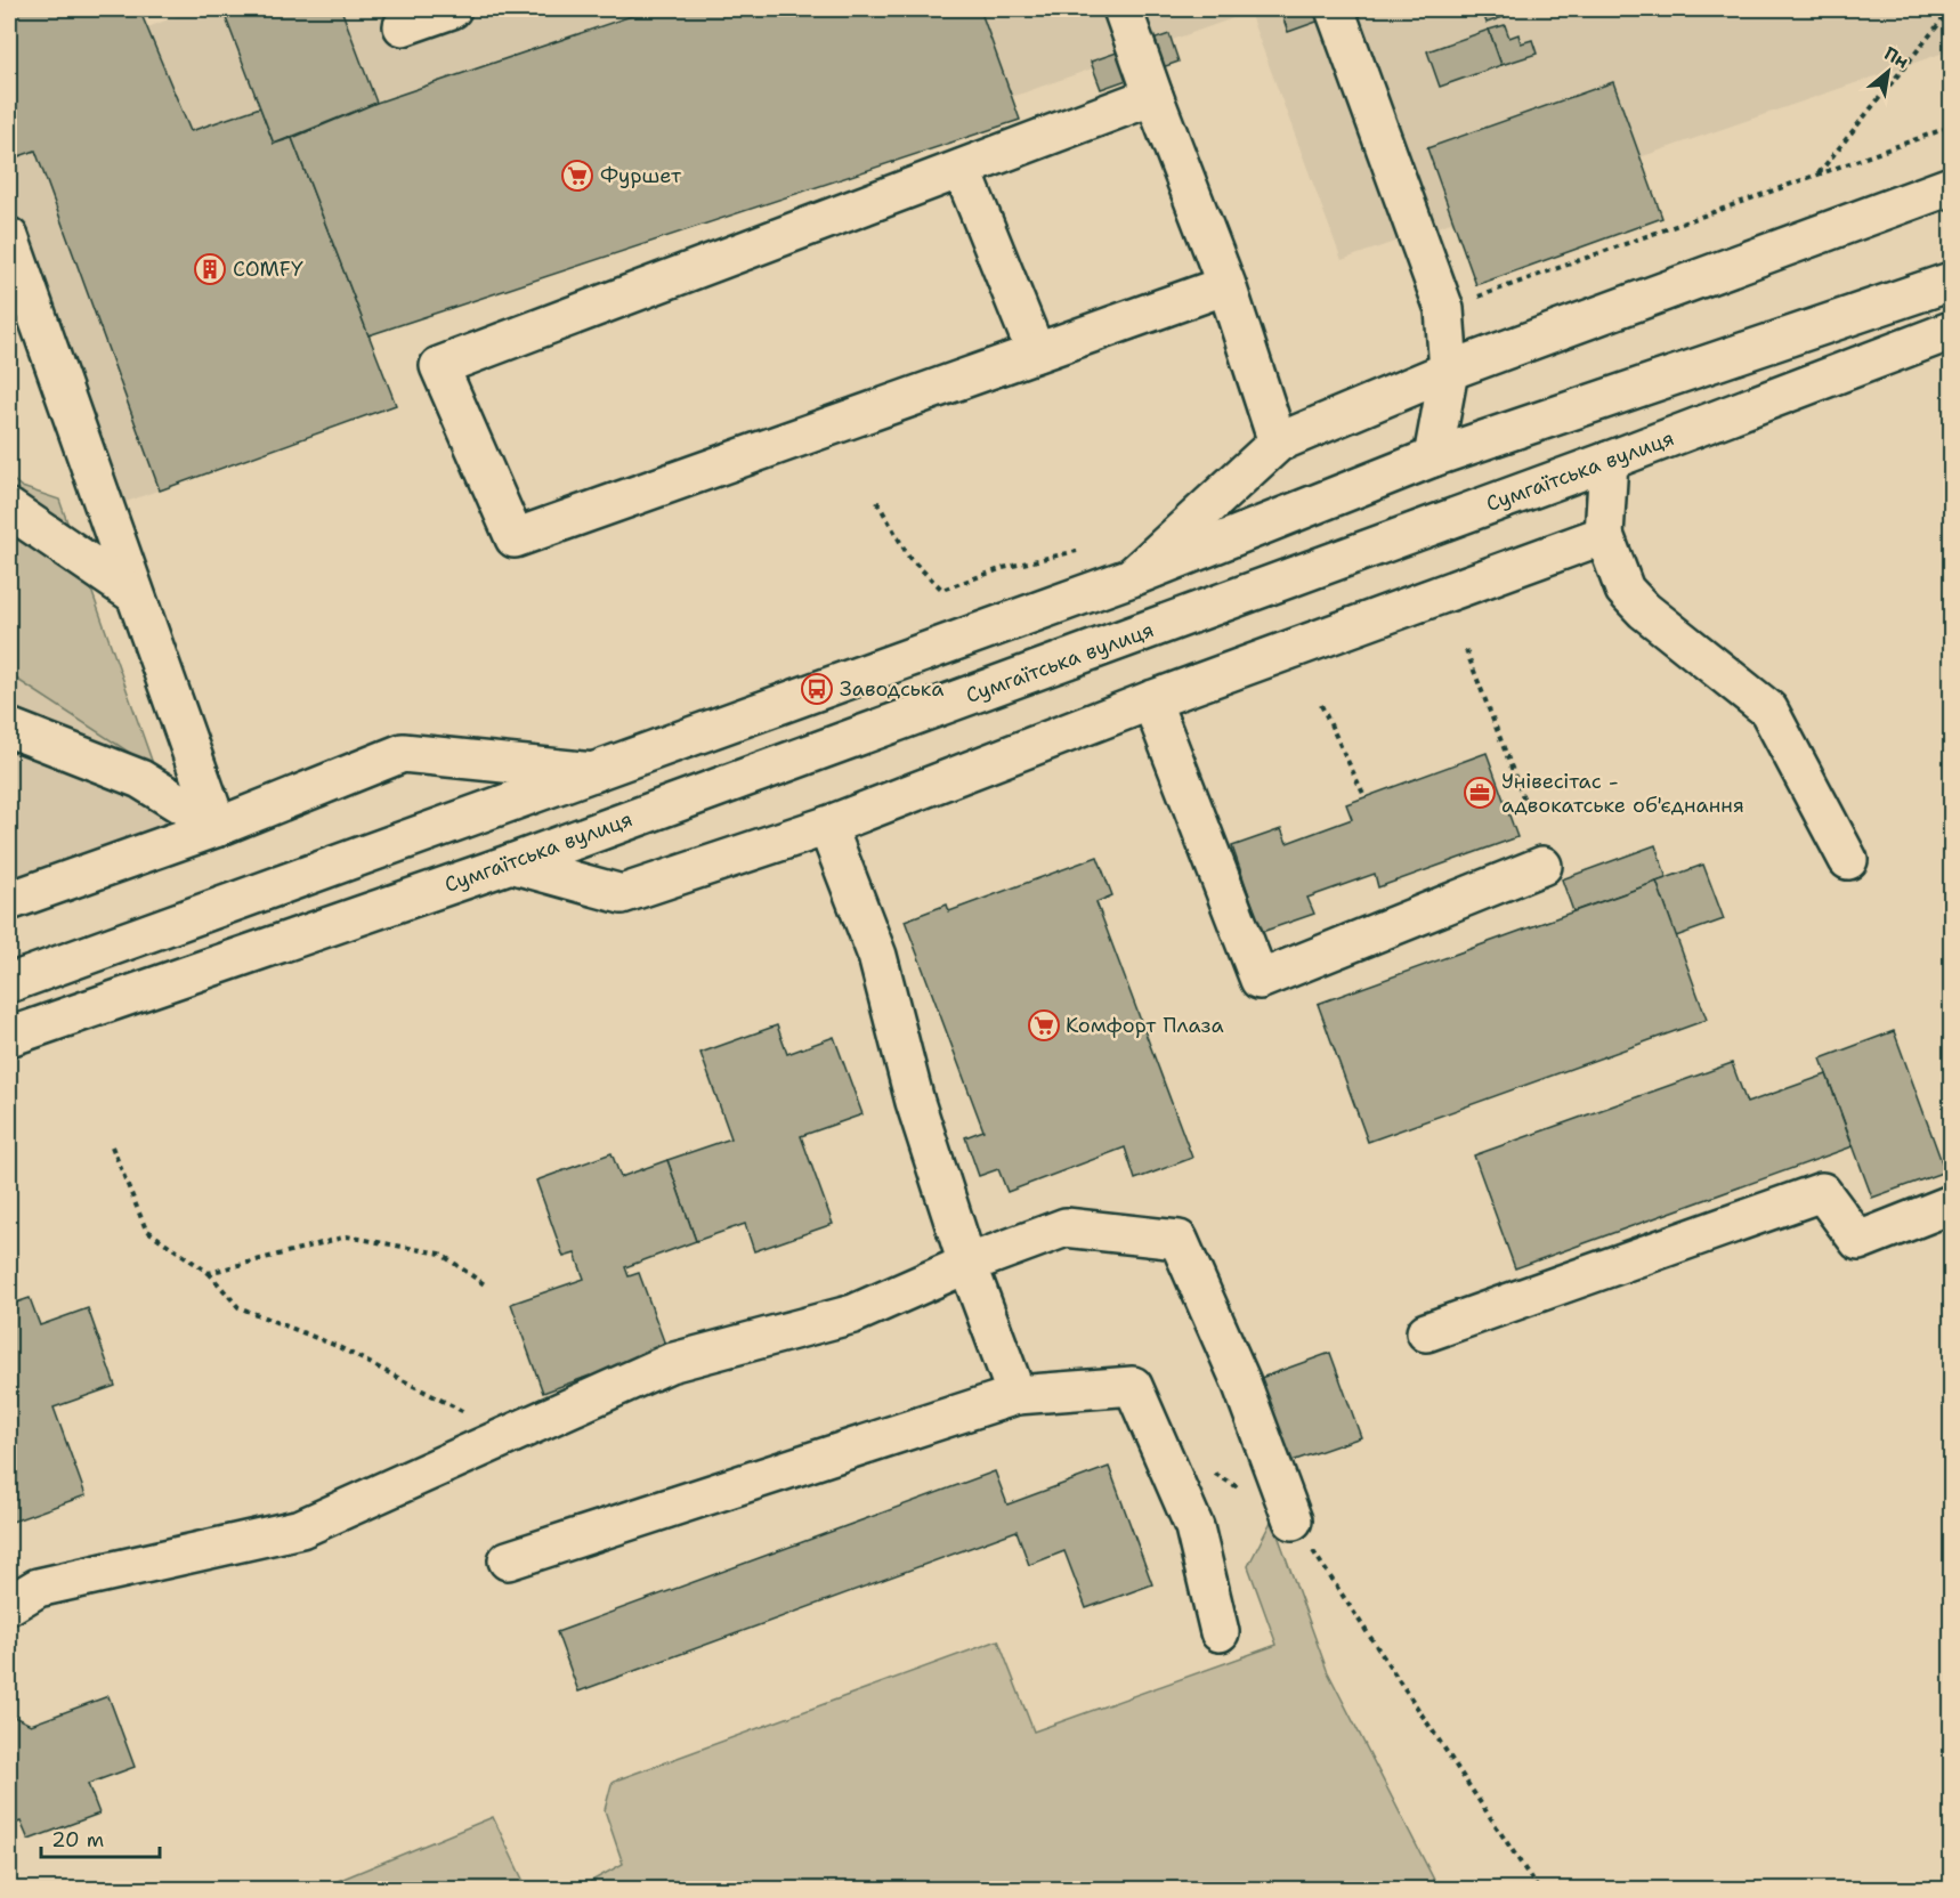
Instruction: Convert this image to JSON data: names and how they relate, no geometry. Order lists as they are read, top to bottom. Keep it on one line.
{"streets":{"main road":["Сумгаїтська вулиця"]},"places":{"supermarket":["Фуршет","Комфорт Плаза"],"building":["COMFY"],"bus stop":["Заводська"],"office":["Унівесітас - адвокатське об'єднання"]},"scale_bar":"20 m","north":"top right"}
